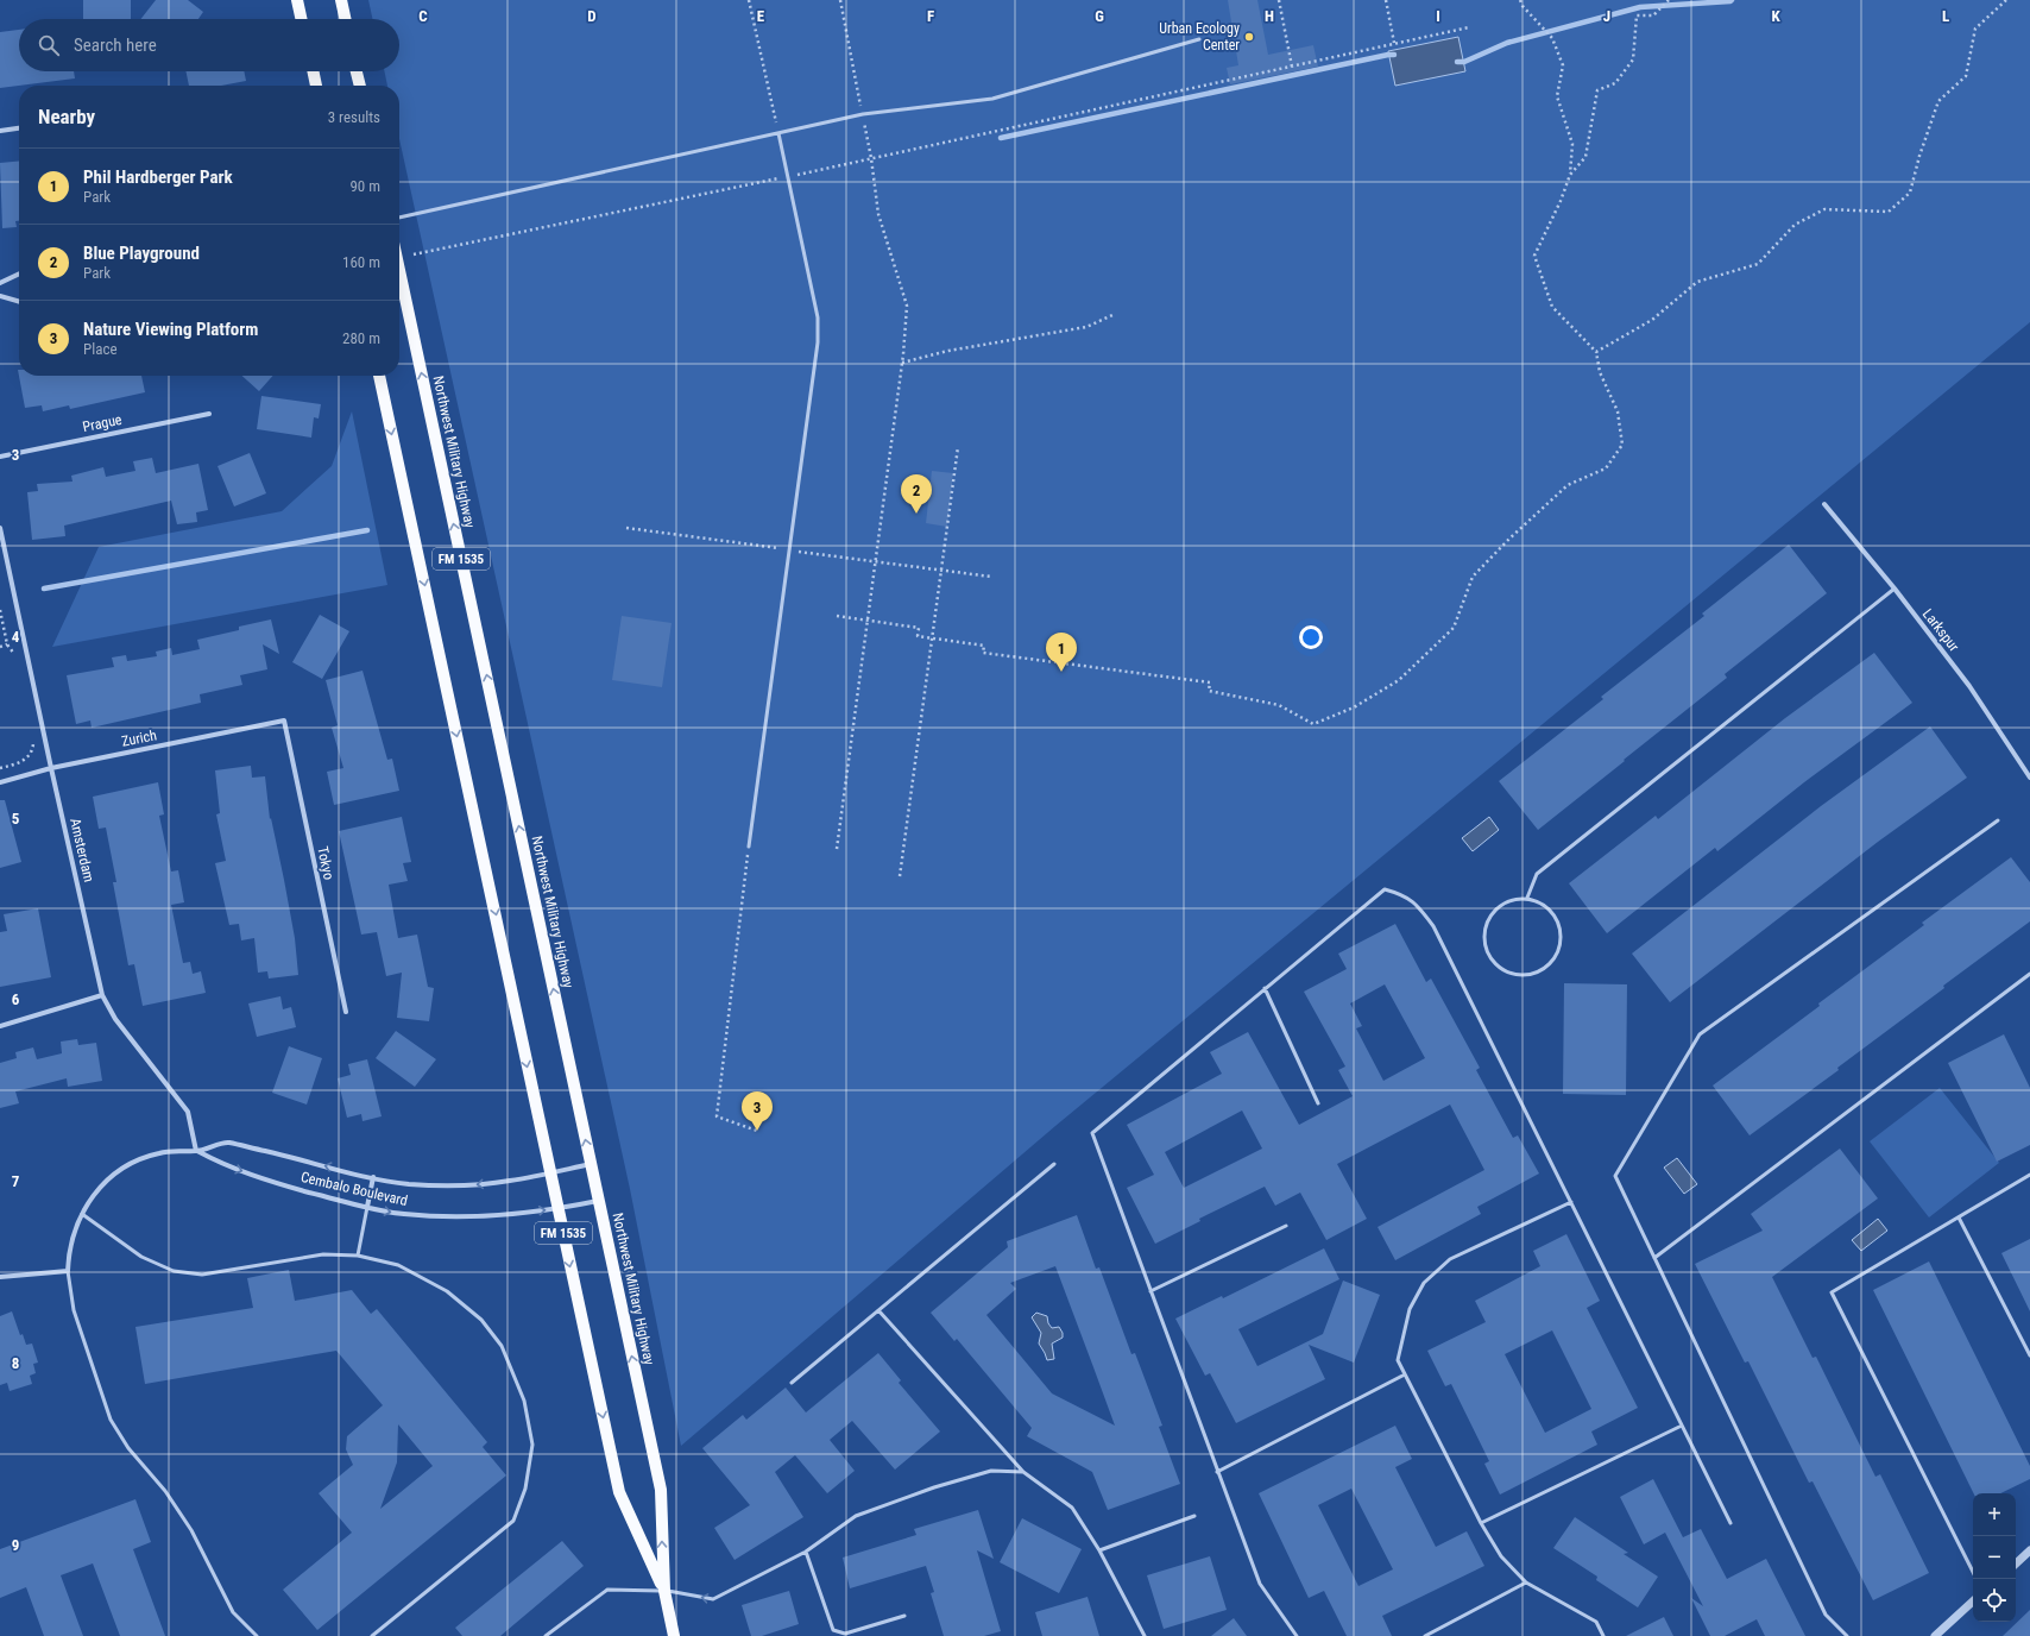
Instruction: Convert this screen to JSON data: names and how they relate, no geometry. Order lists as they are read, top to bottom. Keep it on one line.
{"streets":{"main road":["Northwest Military Highway","FM 1535"],"street":["Prague","Larkspur","Zurich","Amsterdam","Tokyo","Cembalo Boulevard"]},"crossings":[["Northwest Military Highway","Cembalo Boulevard"],["Zurich","Amsterdam"],["Zurich","Tokyo"],["Amsterdam","Cembalo Boulevard"]],"places":["Urban Ecology Center"],"page":{"search":"Search here","heading":["Nearby","3 results"],"list":[{"mark":"1","name":"Phil Hardberger Park","note":"Park","value":"90 m"},{"mark":"2","name":"Blue Playground","note":"Park","value":"160 m"},{"mark":"3","name":"Nature Viewing Platform","note":"Place","value":"280 m"}],"pins":["2","1","3"],"map_buttons":["+","−"]},"grid":{"columns":["C","D","E","F","G","H","I","J","K","L"],"rows":["3","4","5","6","7","8","9"]}}
